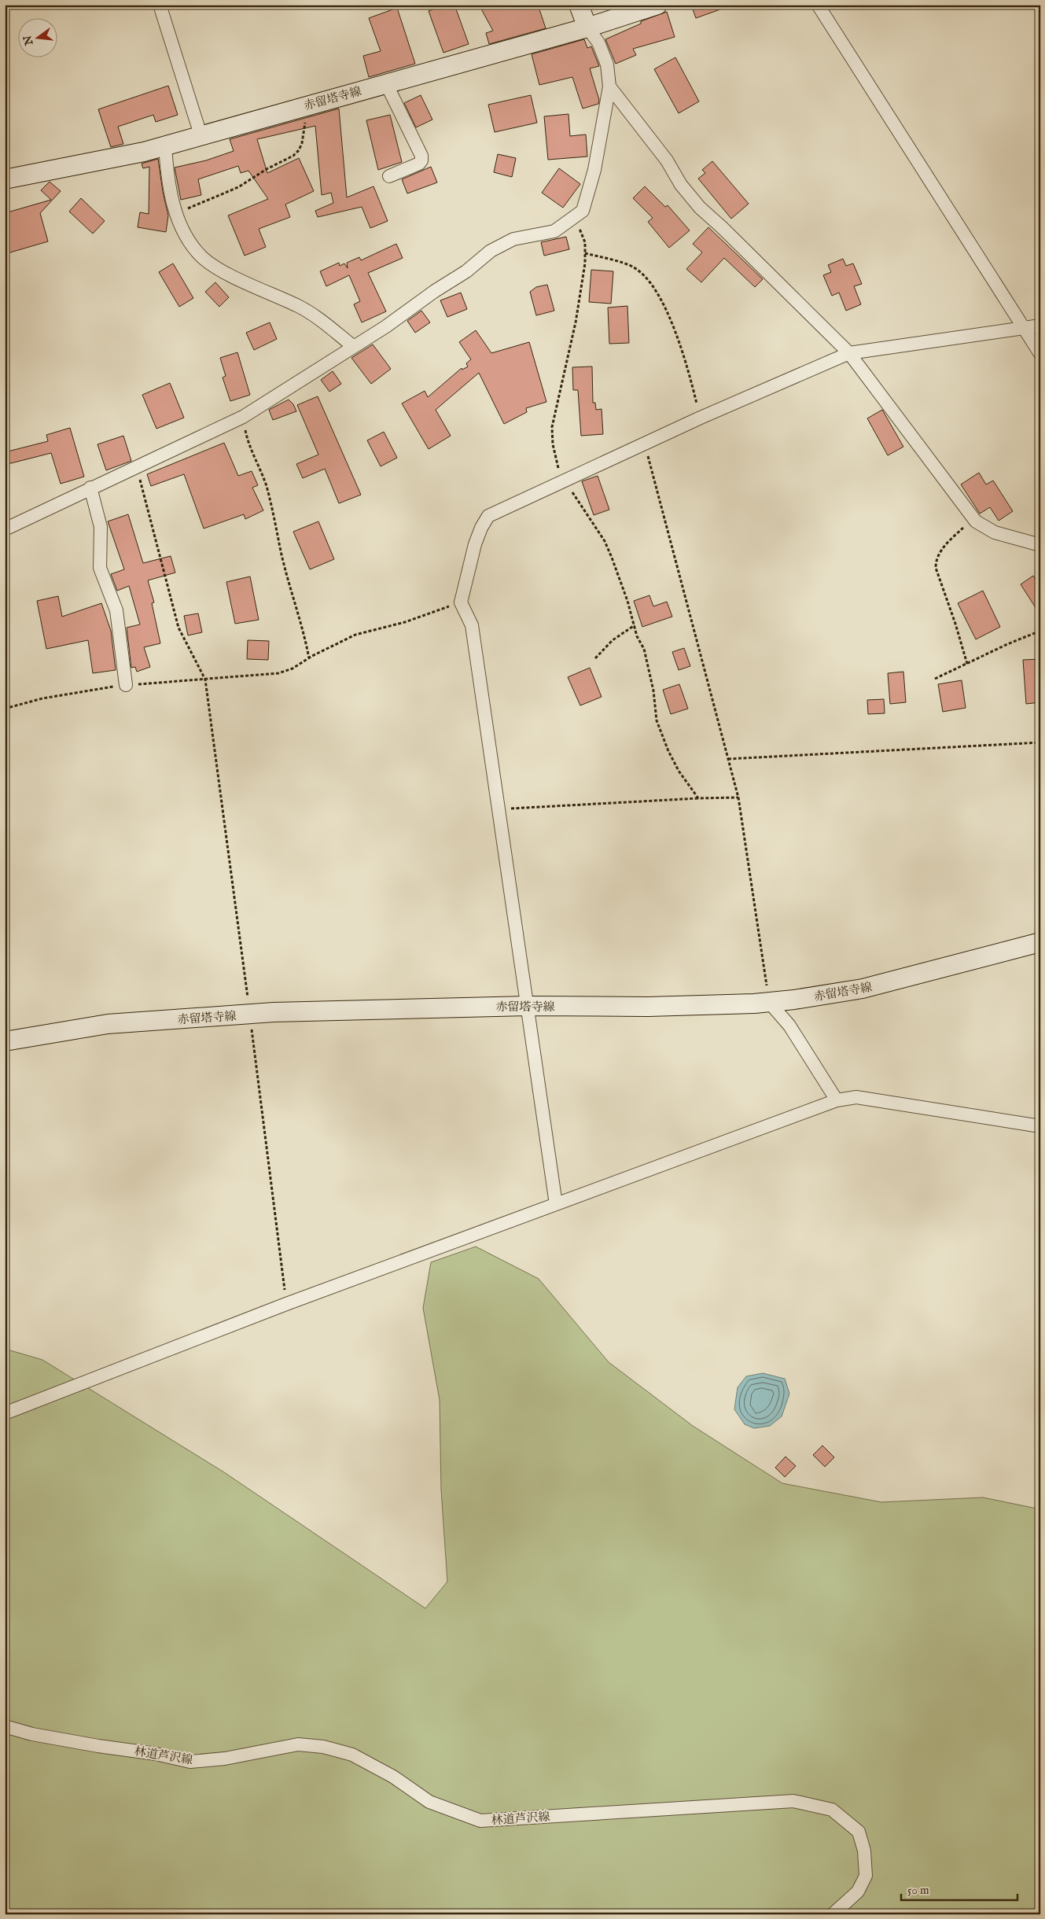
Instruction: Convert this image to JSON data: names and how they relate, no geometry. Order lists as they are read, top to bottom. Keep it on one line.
{"streets":{"main road":["赤留塔寺線"],"street":["林道芦沢線"]},"scale_bar":"50 m","north":"left"}
